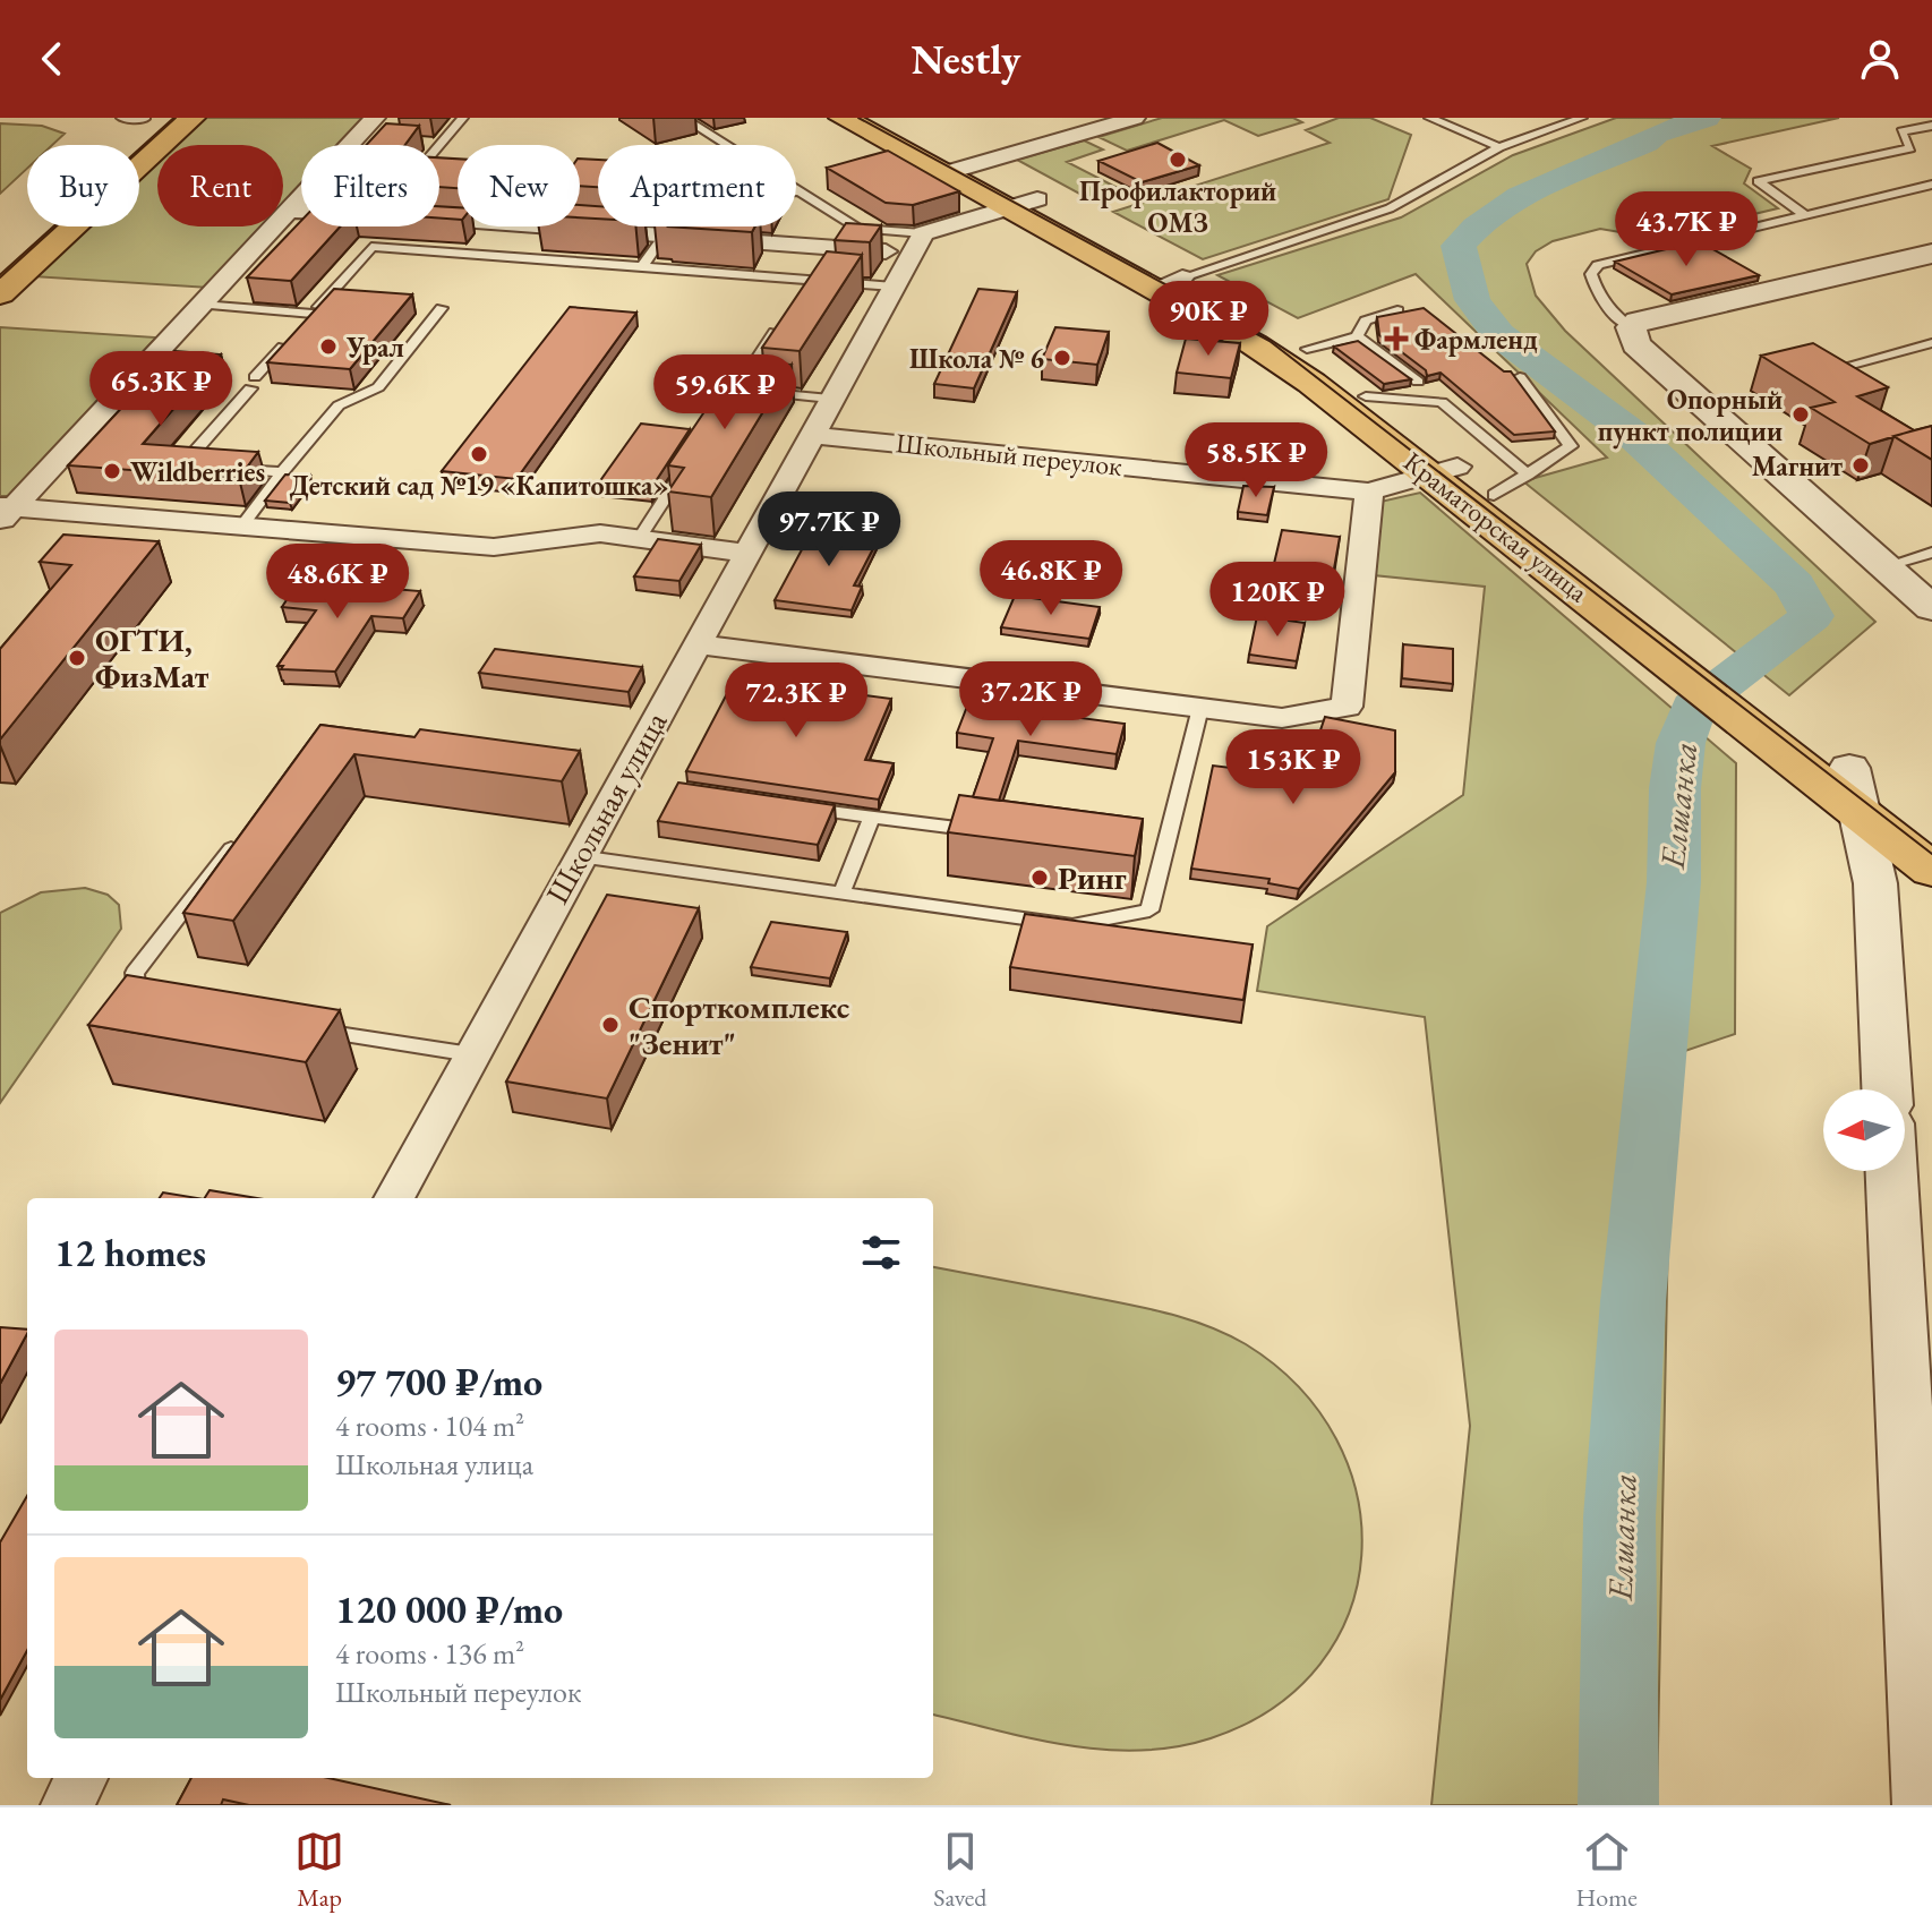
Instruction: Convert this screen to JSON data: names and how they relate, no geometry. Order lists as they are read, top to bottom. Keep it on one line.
{"streets":{"main road":["Краматорская улица"],"street":["Школьный переулок","Школьная улица"]},"crossings":[["Школьный переулок","Краматорская улица"],["Школьный переулок","Школьная улица"]],"water":["Елшанка"],"places":{"other":["Профилакторий ОМЗ","Урал","Школа № 6","Опорный пункт полиции","Детский сад №19 «Капитошка»","Магнит","Wildberries","ОГТИ, ФизМат","Ринг","Спорткомплекс \"Зенит\""],"health":["Фармленд"]},"north":"left","page":{"header":"Nestly","chip":["Buy","Rent","Filters","New","Apartment"],"price":["43.7K ₽","90K ₽","65.3K ₽","59.6K ₽","58.5K ₽","97.7K ₽","46.8K ₽","48.6K ₽","120K ₽","37.2K ₽","72.3K ₽","153K ₽"],"heading":"12 homes","list":[{"name":"97 700 ₽/mo","note":"4 rooms · 104 m² · Школьная улица"},{"name":"120 000 ₽/mo","note":"4 rooms · 136 m² · Школьный переулок"}],"tabs":["Map","Saved","Home"]}}
